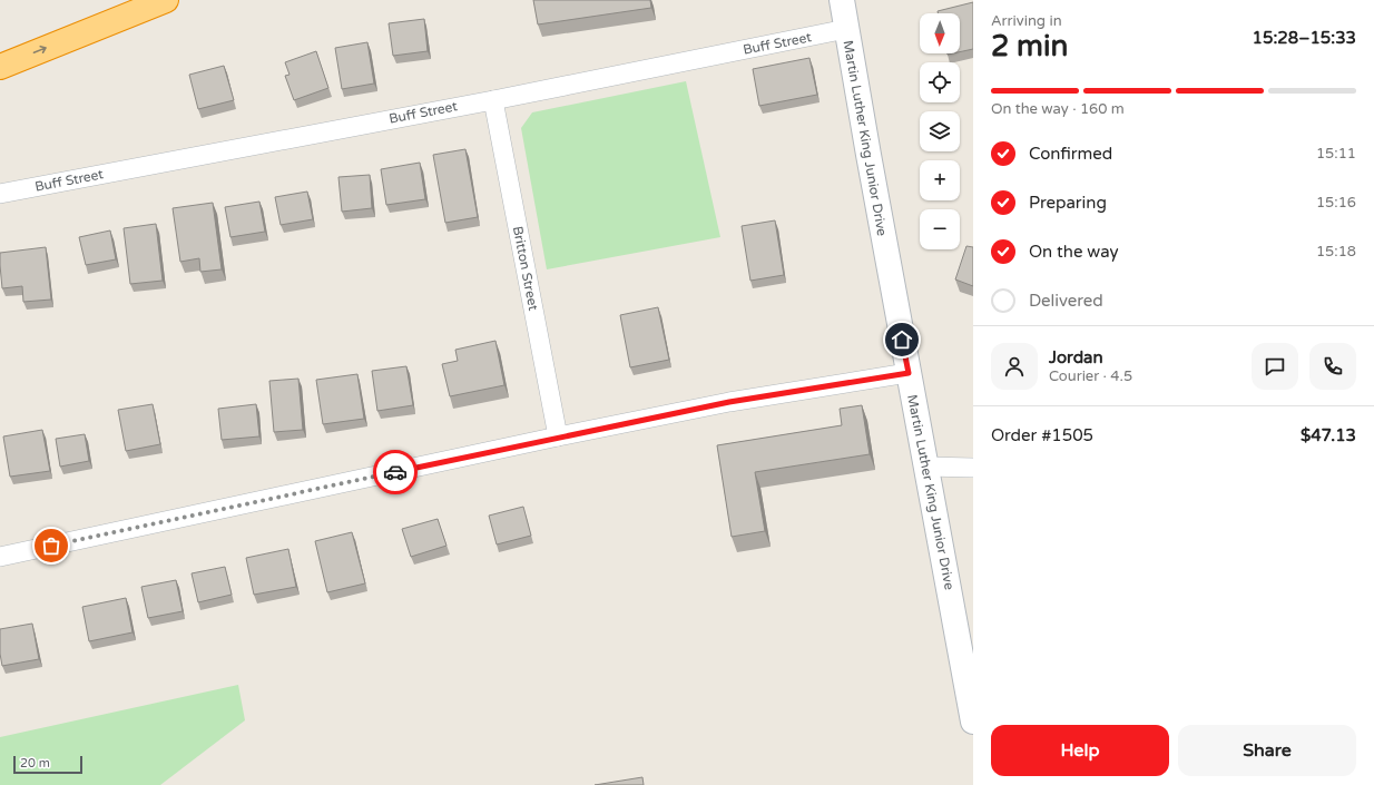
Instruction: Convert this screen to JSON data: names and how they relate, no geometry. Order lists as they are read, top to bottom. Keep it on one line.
{"streets":{"main road":["Martin Luther King Junior Drive"],"street":["Buff Street","Britton Street"]},"crossings":[["Buff Street","Martin Luther King Junior Drive"],["Buff Street","Britton Street"]],"scale_bar":"20 m","north":"bottom","page":{"heading":["2 min","Arriving in","15:28–15:33"],"panel":["Jordan","Courier · 4.5","Order #1505","$47.13"],"map_buttons":["+","−"],"bar":"On the way · 160 m","list":[["Confirmed","15:11"],["Preparing","15:16"],["On the way","15:18"],"Delivered"],"buttons":["Help","Share"],"scale":"20 m"}}
